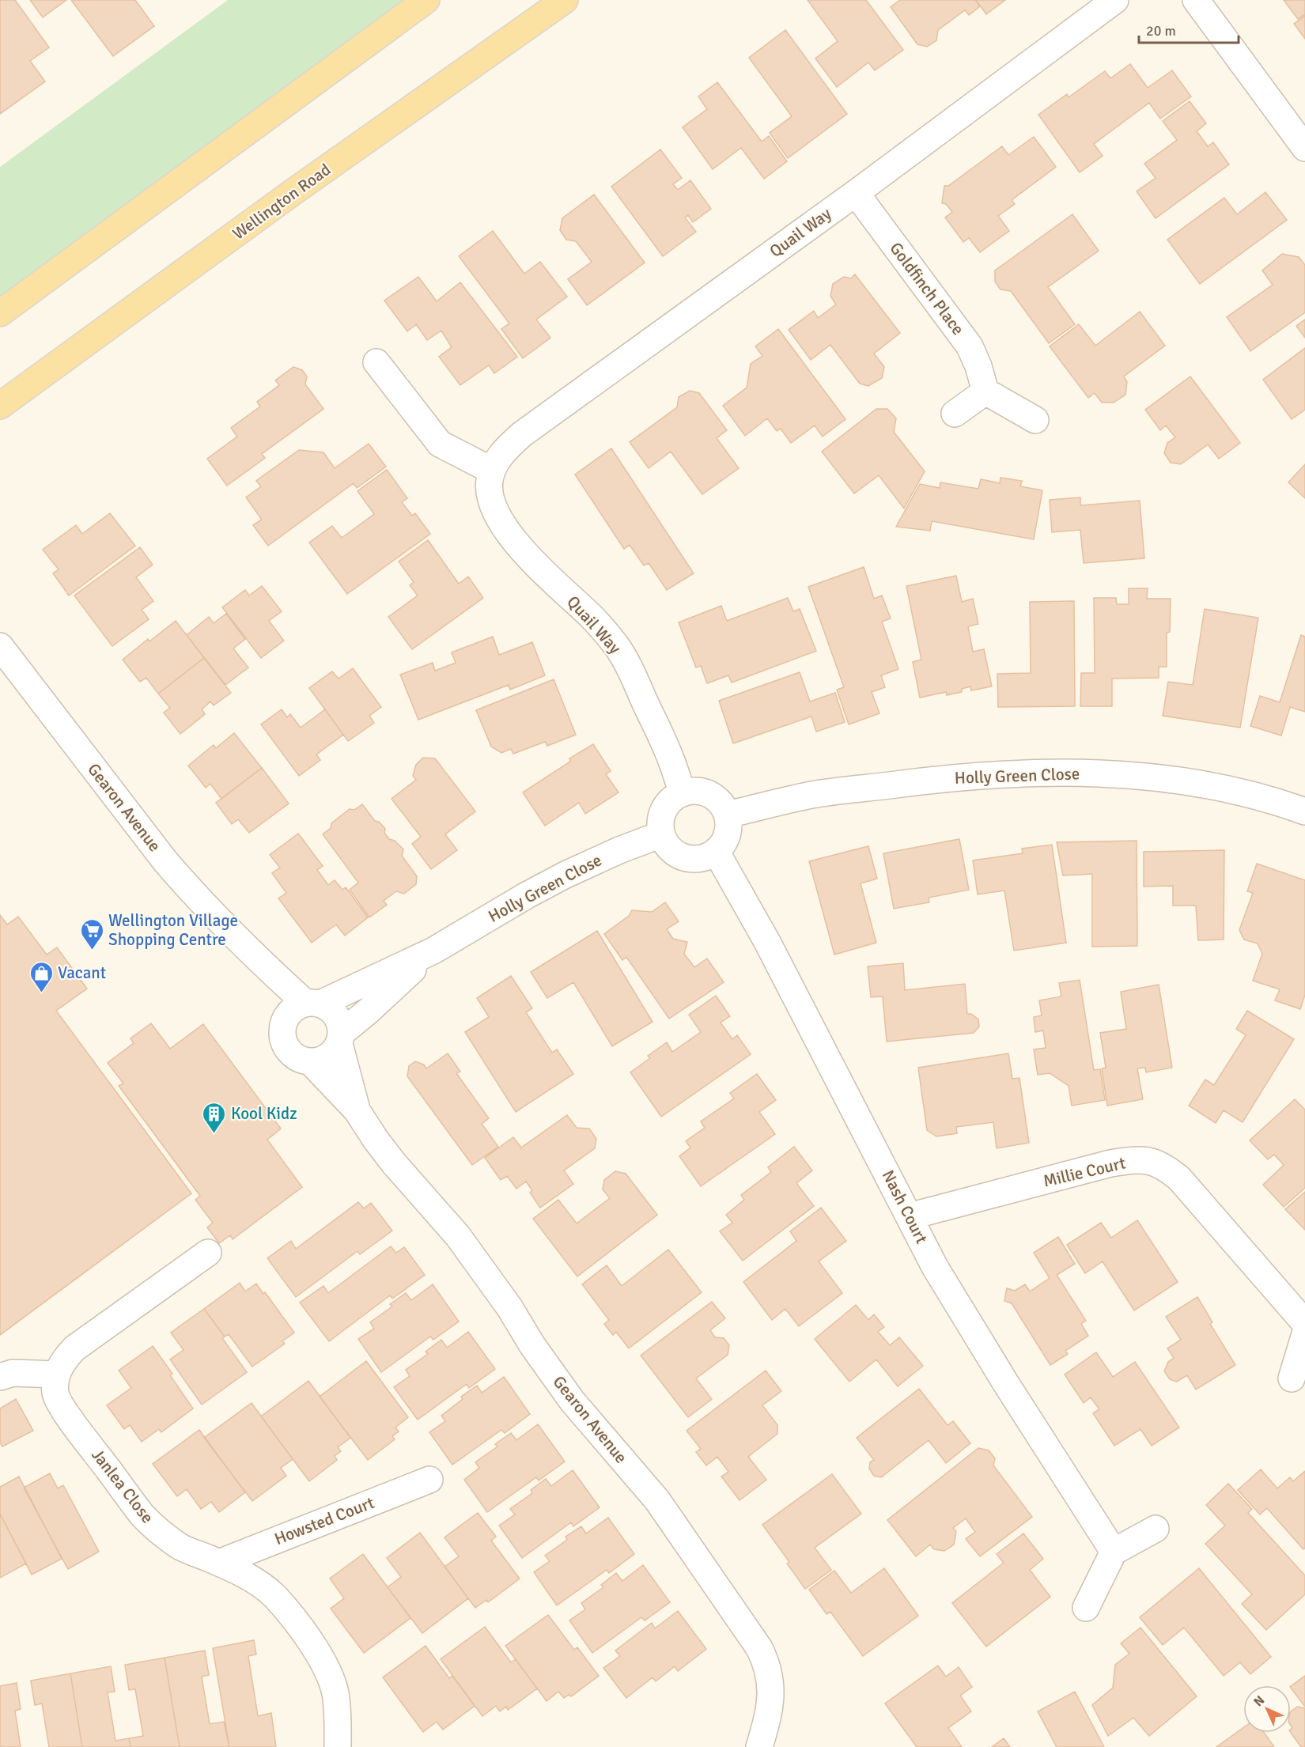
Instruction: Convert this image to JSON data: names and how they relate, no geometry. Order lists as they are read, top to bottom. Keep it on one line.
{"streets":{"main road":["Wellington Road"],"street":["Quail Way","Goldfinch Place","Holly Green Close","Gearon Avenue","Millie Court","Nash Court","Janlea Close","Howsted Court"]},"crossings":[["Quail Way","Goldfinch Place"],["Quail Way","Holly Green Close"],["Quail Way","Nash Court"],["Holly Green Close","Nash Court"],["Millie Court","Nash Court"],["Janlea Close","Howsted Court"]],"places":{"supermarket":["Wellington Village Shopping Centre"],"shop":["Vacant"],"building":["Kool Kidz"]},"scale_bar":"20 m","north":"top left"}
